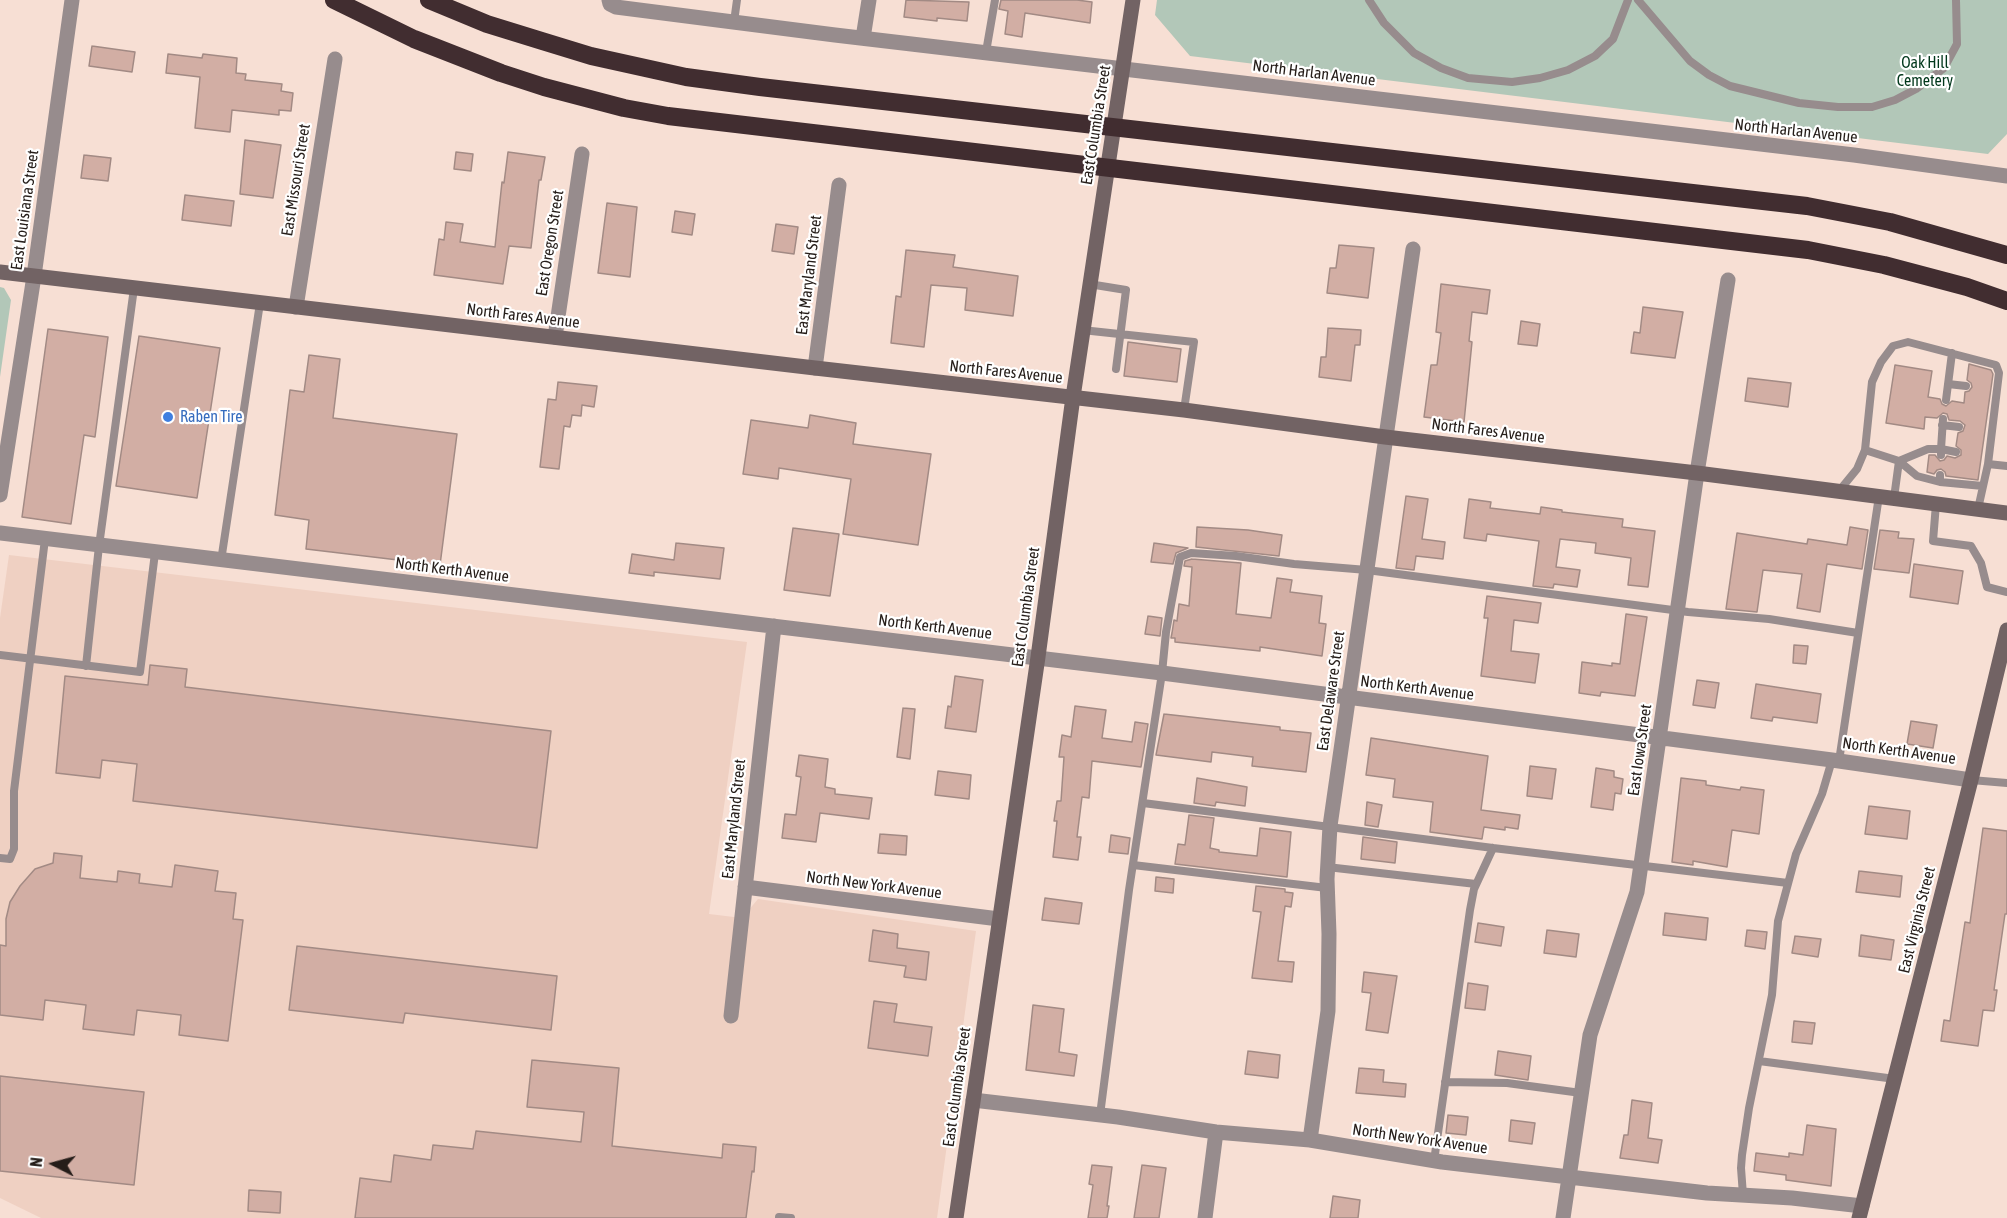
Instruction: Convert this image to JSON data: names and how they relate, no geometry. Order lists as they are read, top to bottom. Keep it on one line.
{"streets":{"street":["North Harlan Avenue","East Columbia Street","East Missouri Street","East Louisiana Street","East Oregon Street","East Maryland Street","North Fares Avenue","North Kerth Avenue","East Delaware Street","East Iowa Street","North New York Avenue","East Virginia Street"]},"crossings":[["North Harlan Avenue","East Columbia Street"],["East Columbia Street","North Fares Avenue"],["East Columbia Street","North Kerth Avenue"],["East Columbia Street","North New York Avenue"],["East Missouri Street","North Fares Avenue"],["East Louisiana Street","North Fares Avenue"],["East Oregon Street","North Fares Avenue"],["East Maryland Street","North Fares Avenue"],["East Maryland Street","North Kerth Avenue"],["East Maryland Street","North New York Avenue"],["North Fares Avenue","East Delaware Street"],["North Fares Avenue","East Iowa Street"],["North Kerth Avenue","East Delaware Street"],["North Kerth Avenue","East Iowa Street"],["North Kerth Avenue","East Virginia Street"],["East Delaware Street","North New York Avenue"],["East Iowa Street","North New York Avenue"],["North New York Avenue","East Virginia Street"]],"parks":["Oak Hill Cemetery"],"places":["Raben Tire"],"north":"left"}
